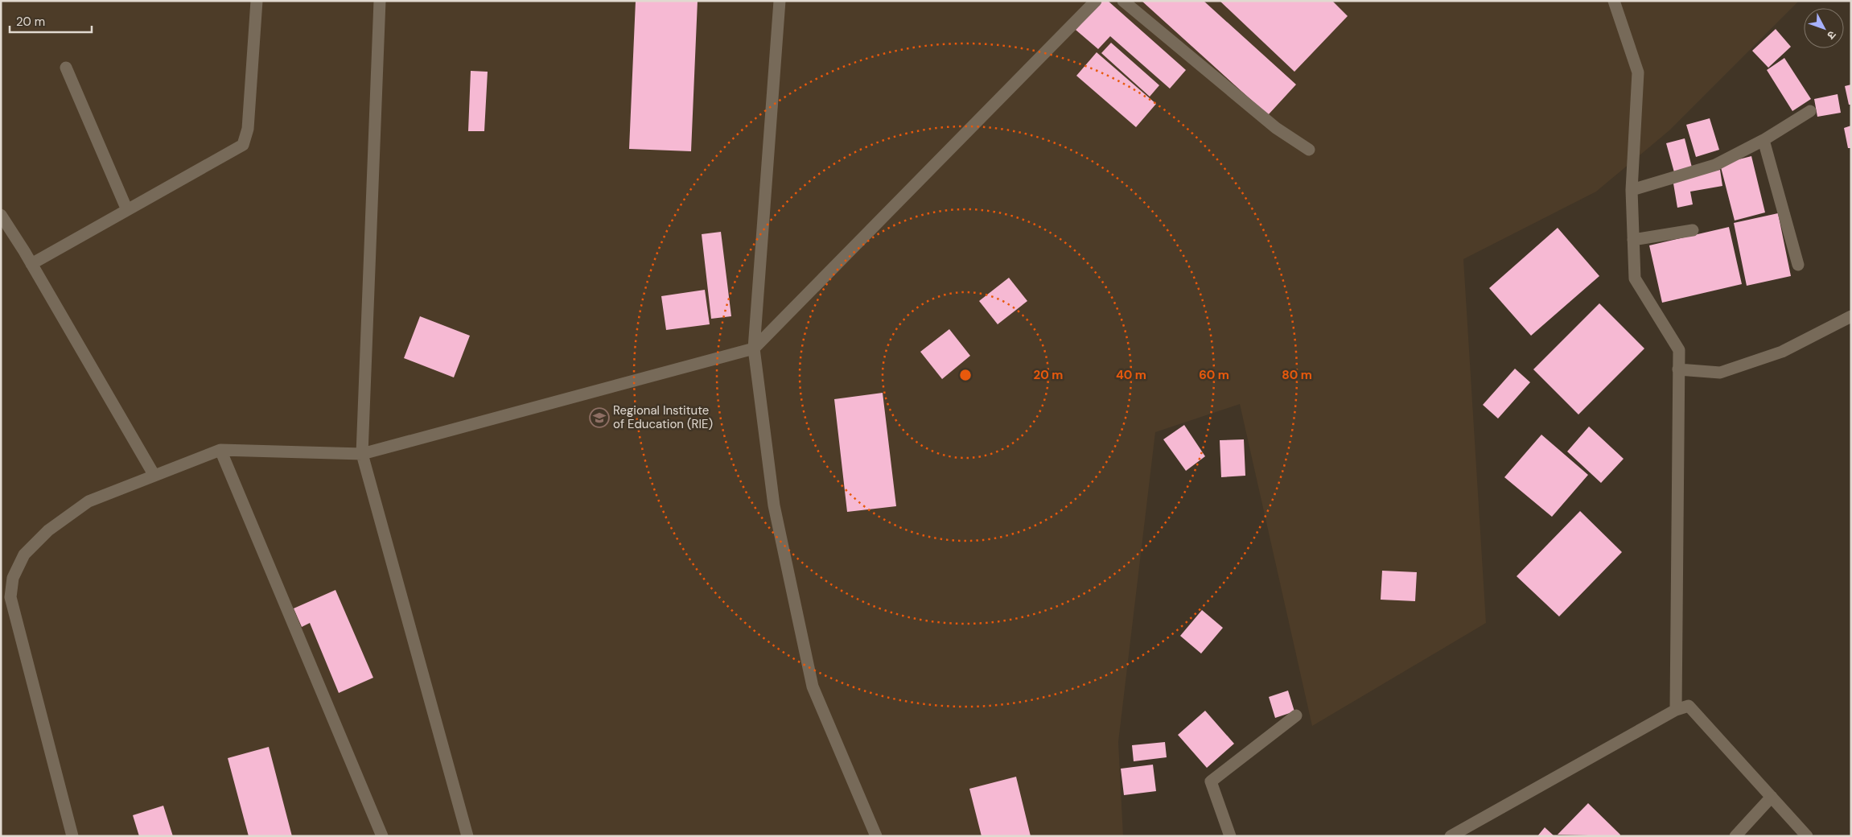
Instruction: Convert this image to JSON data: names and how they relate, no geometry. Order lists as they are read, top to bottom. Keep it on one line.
{"places":{"school or university":["Regional Institute of Education (RIE)"]},"scale_bar":"20 m","north":"bottom right","rings":["20 m","40 m","60 m","80 m"]}
